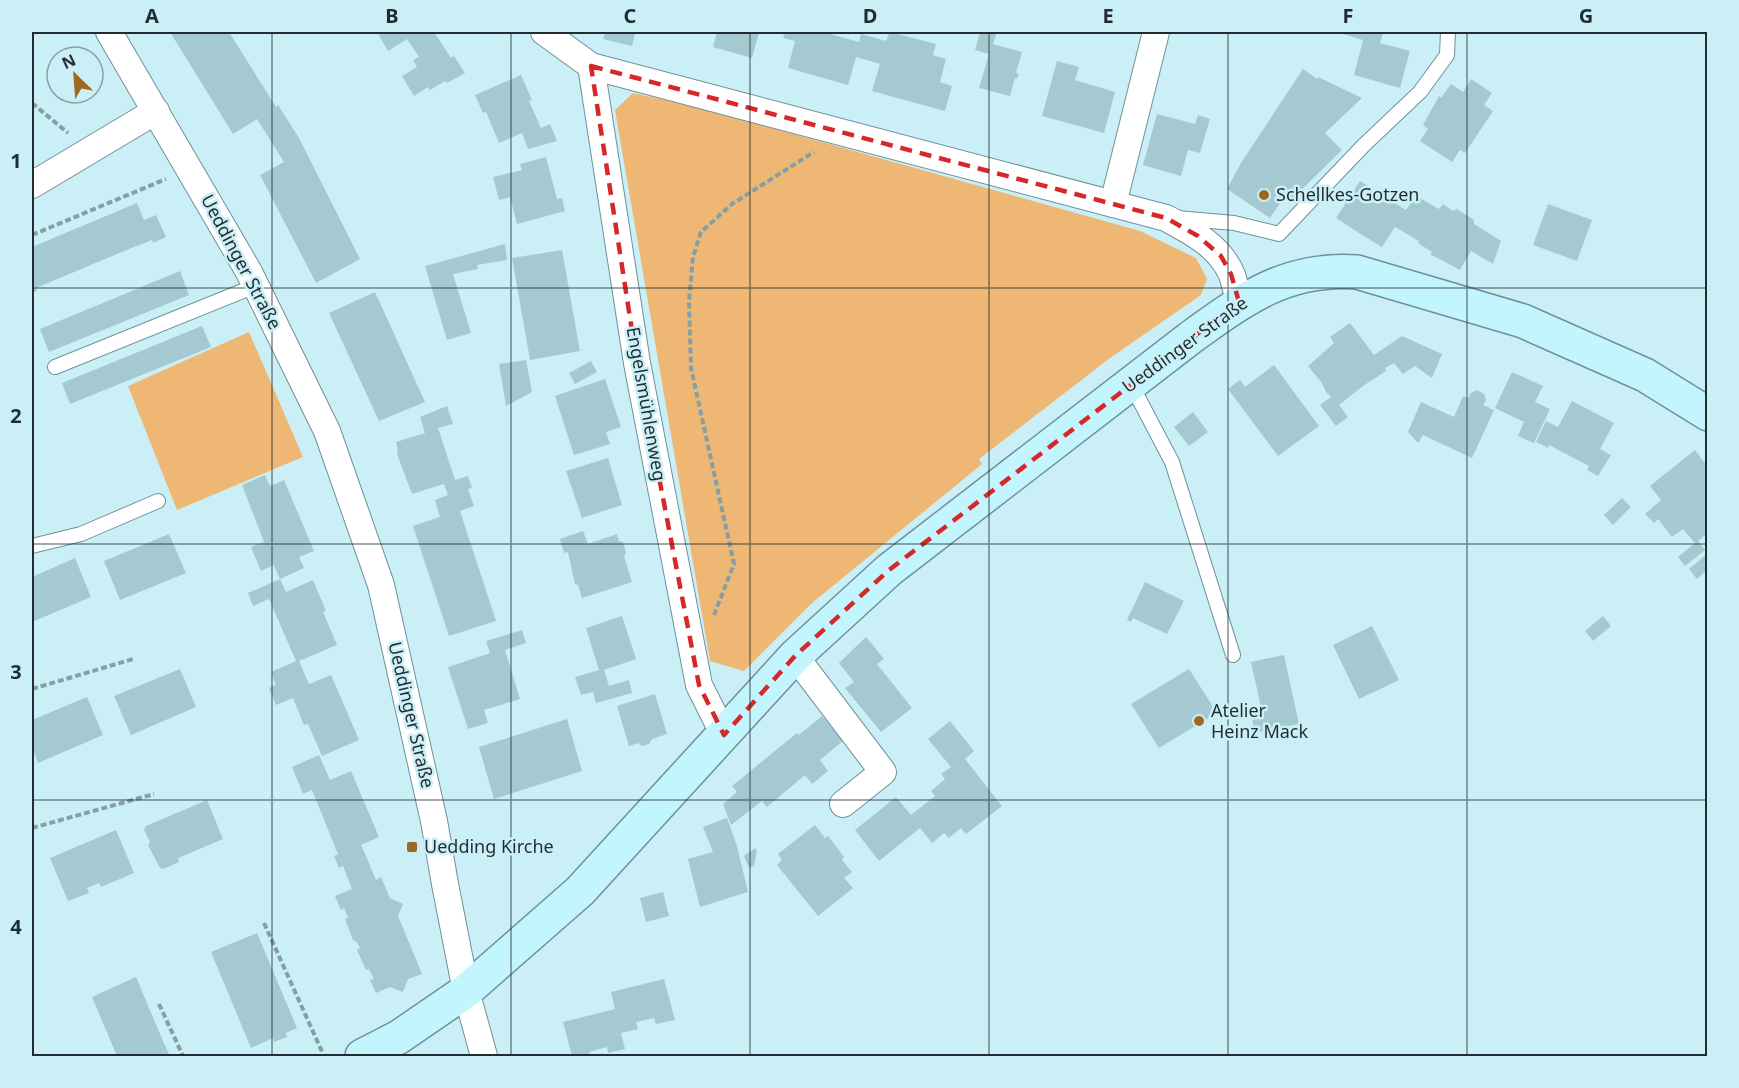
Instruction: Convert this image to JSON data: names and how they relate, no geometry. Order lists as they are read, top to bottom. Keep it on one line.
{"streets":{"street":["Ueddinger Straße","Engelsmühlenweg"]},"crossings":[["Ueddinger Straße","Engelsmühlenweg"]],"places":{"other":["Schellkes-Gotzen","Atelier Heinz Mack"],"transit":["Uedding Kirche"]},"north":"top left","grid":{"columns":["A","B","C","D","E","F","G"],"rows":["1","2","3","4"]}}
